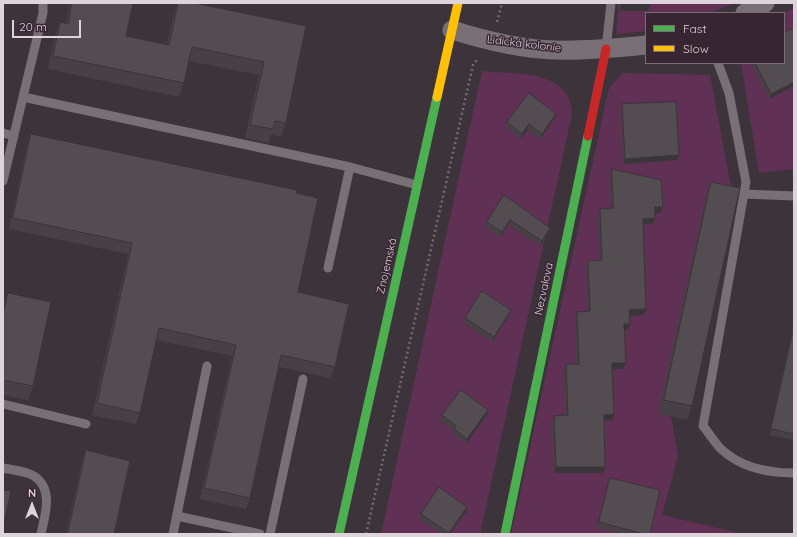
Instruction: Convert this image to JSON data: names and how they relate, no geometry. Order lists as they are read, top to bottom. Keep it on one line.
{"streets":{"main road":["Znojemská","Nezvalova"],"street":["Lidická kolonie"]},"crossings":[["Lidická kolonie","Znojemská"],["Lidická kolonie","Nezvalova"]],"legend":["Fast","Slow"],"scale_bar":"20 m","north":"top"}
